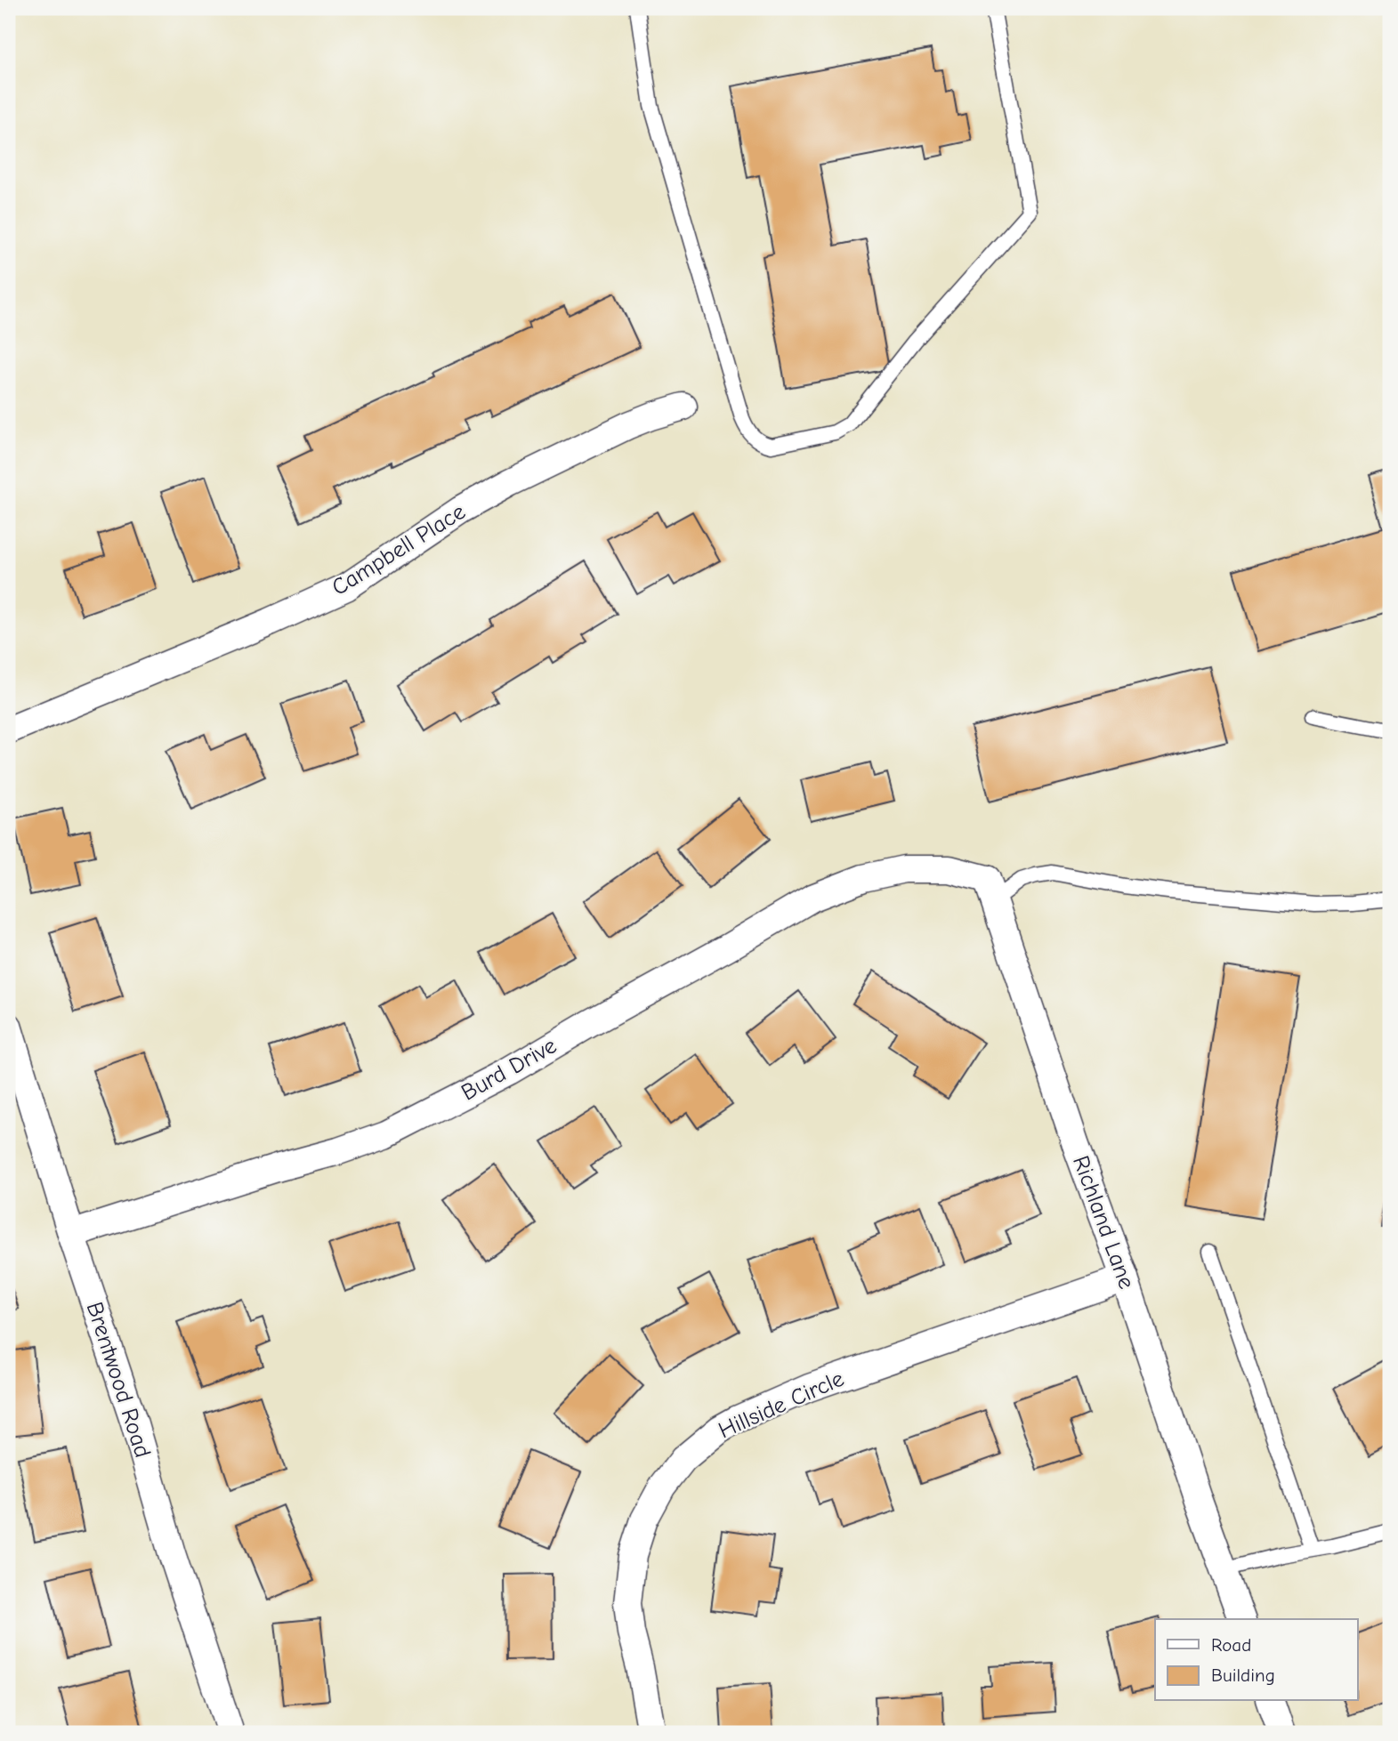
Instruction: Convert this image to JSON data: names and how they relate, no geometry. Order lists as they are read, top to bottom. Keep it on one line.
{"streets":{"street":["Campbell Place","Burd Drive","Richland Lane","Brentwood Road","Hillside Circle"]},"crossings":[["Burd Drive","Richland Lane"],["Burd Drive","Brentwood Road"],["Richland Lane","Hillside Circle"]],"legend":["Road","Building"]}
